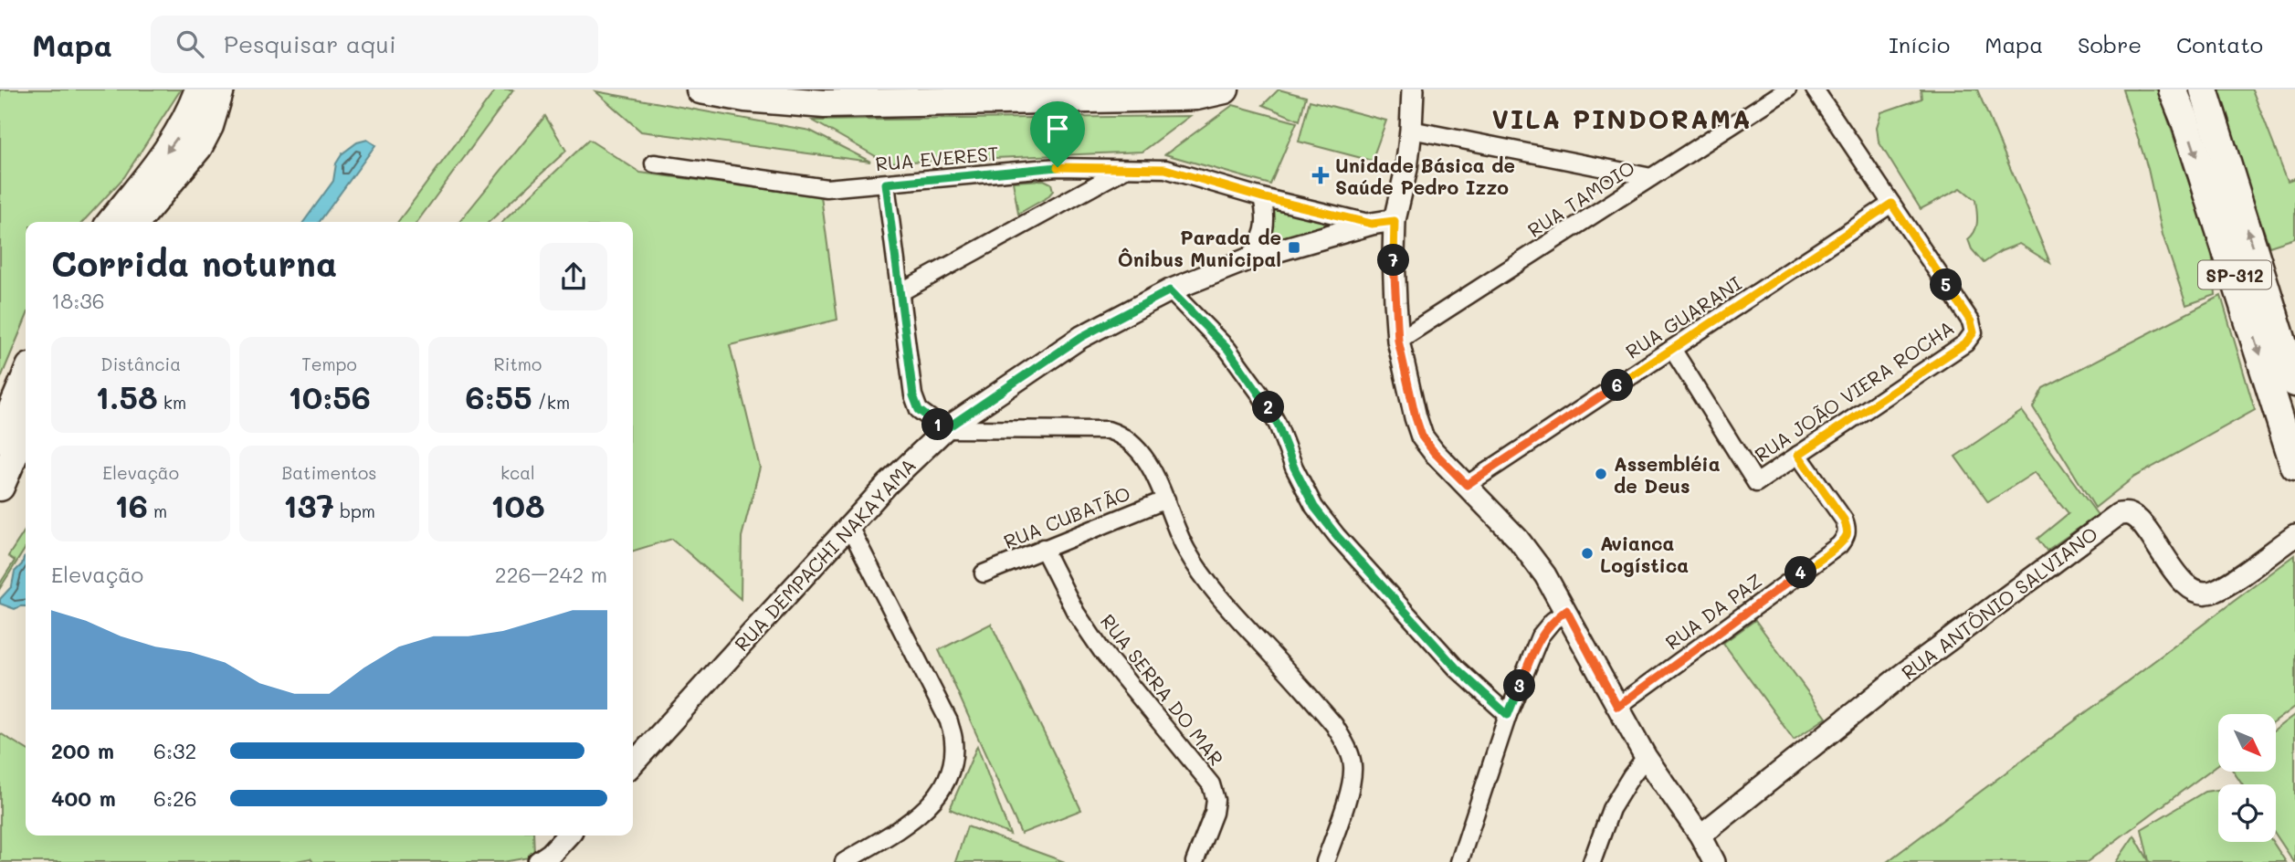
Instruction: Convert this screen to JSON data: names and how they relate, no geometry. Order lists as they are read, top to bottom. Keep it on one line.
{"streets":{"main road":["SP-312"],"street":["RUA EVEREST","RUA TAMOIO","RUA GUARANI","RUA JOÃO VIERA ROCHA","RUA CUBATÃO","RUA DEMPACHI NAKAYAMA","RUA ANTÔNIO SALVIANO","RUA DA PAZ","RUA SERRA DO MAR"]},"crossings":[["RUA EVEREST","RUA DEMPACHI NAKAYAMA"],["RUA GUARANI","RUA JOÃO VIERA ROCHA"],["RUA JOÃO VIERA ROCHA","RUA DA PAZ"],["RUA CUBATÃO","RUA SERRA DO MAR"]],"districts":["VILA PINDORAMA"],"places":{"health":["Unidade Básica de Saúde Pedro Izzo"],"transit":["Parada de Ônibus Municipal"],"other":["Assembléia de Deus","Avianca Logística"]},"north":"bottom right","page":{"header":"Mapa","search":"Pesquisar aqui","nav":["Início","Mapa","Sobre","Contato"],"heading":["Corrida noturna","18:36"],"pins":["7","5","6","2","1","4","3"],"stats":[["Distância","1.58 km"],["Tempo","10:56"],["Ritmo","6:55 /km"],["Elevação","16 m"],["Batimentos","137 bpm"],["kcal","108"]],"chart":["Elevação","226–242 m"],"list":[{"name":"200 m","note":"6:32"},{"name":"400 m","note":"6:26"}]}}
